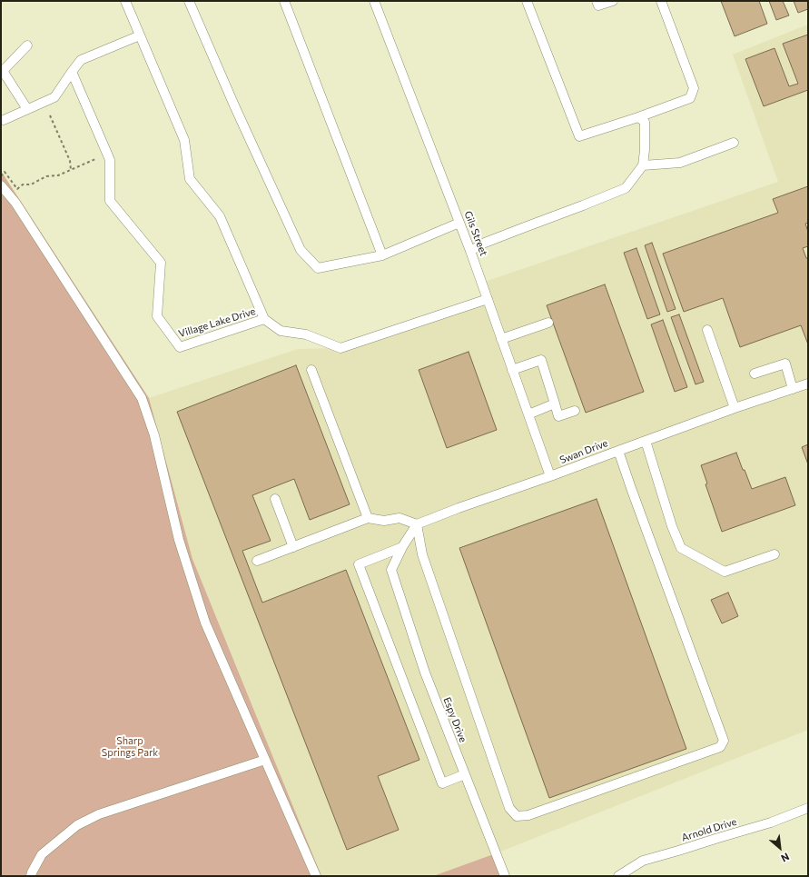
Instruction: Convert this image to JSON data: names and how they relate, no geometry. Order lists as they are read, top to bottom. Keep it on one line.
{"streets":{"street":["Gils Street","Village Lake Drive","Swan Drive","Espy Drive","Arnold Drive"]},"crossings":[["Gils Street","Village Lake Drive"],["Gils Street","Swan Drive"]],"parks":["Sharp Springs Park"],"north":"bottom right"}
